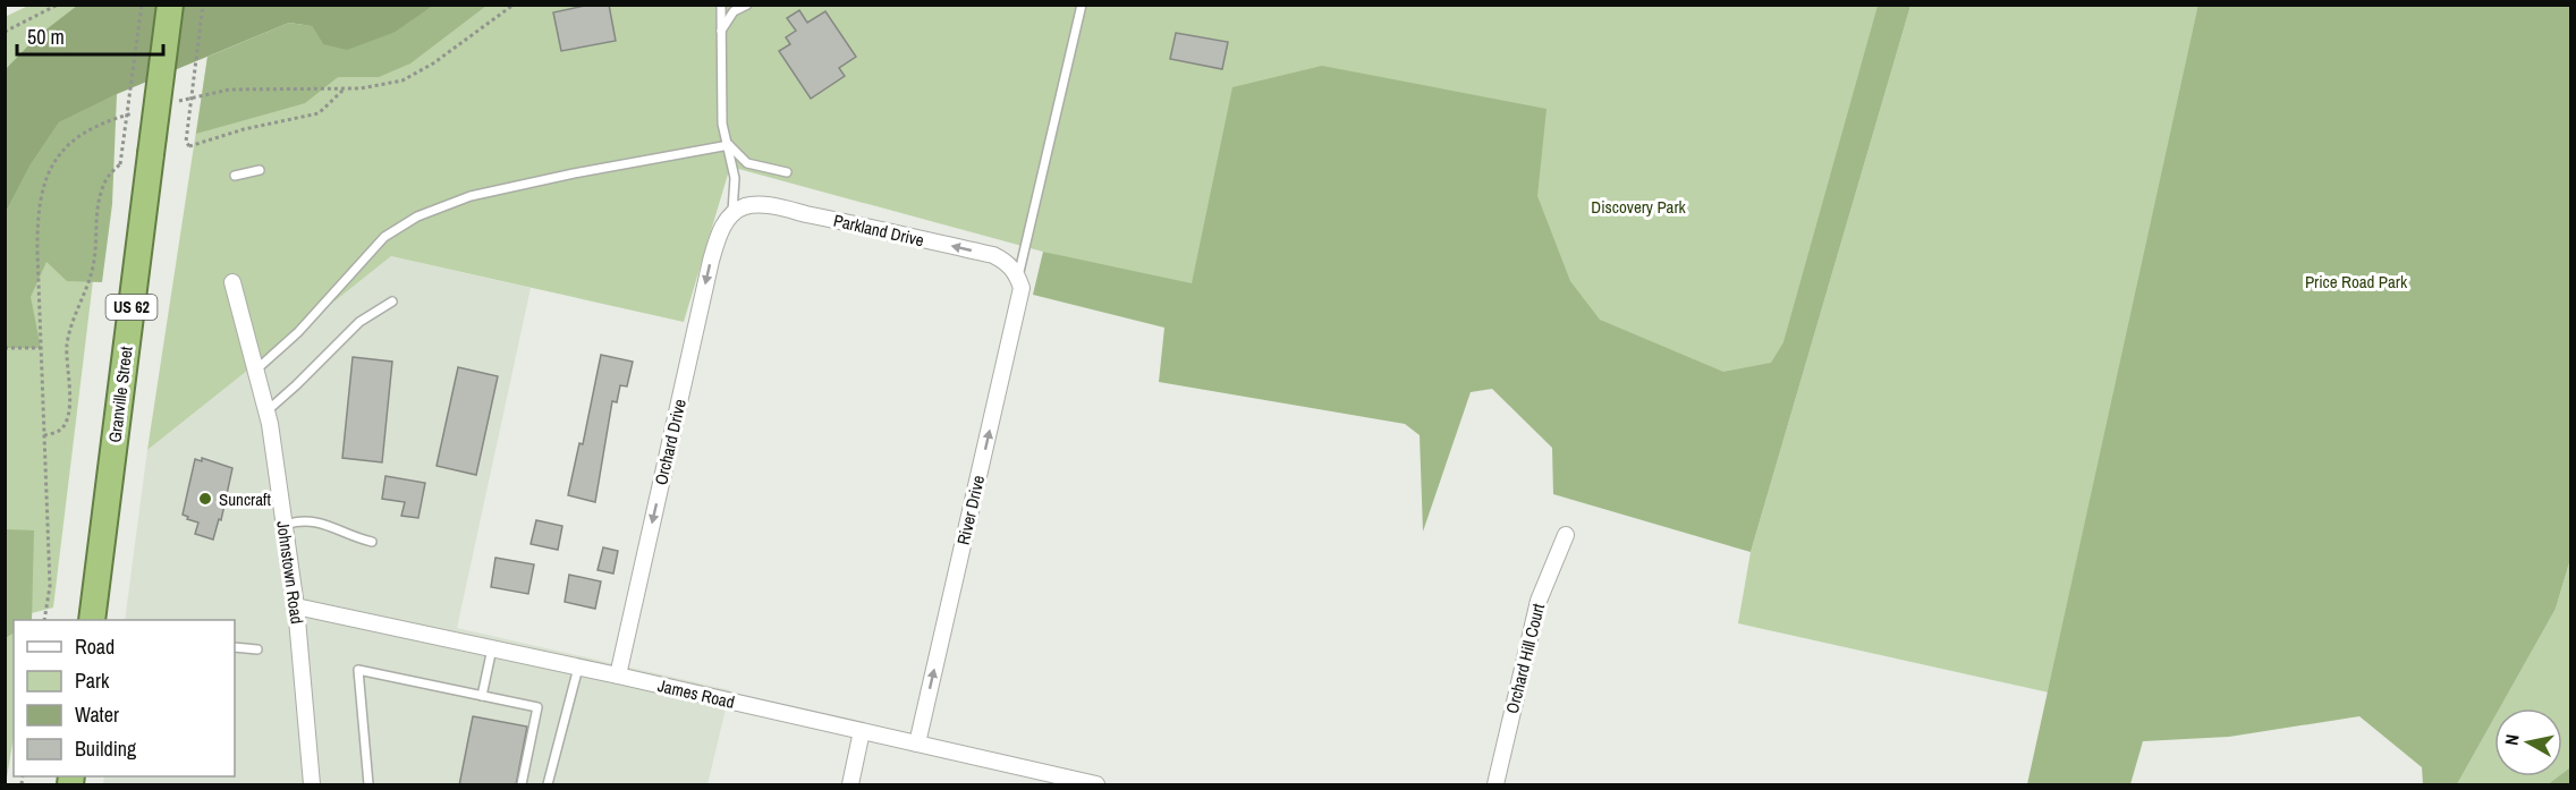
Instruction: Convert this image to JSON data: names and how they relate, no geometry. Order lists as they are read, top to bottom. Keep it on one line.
{"streets":{"highway":["US 62","Granville Street"],"street":["Parkland Drive","Orchard Drive","River Drive","Johnstown Road","Orchard Hill Court","James Road"]},"crossings":[["Parkland Drive","Orchard Drive"],["Parkland Drive","River Drive"],["Orchard Drive","James Road"],["River Drive","James Road"],["Johnstown Road","James Road"]],"one_way":["Parkland Drive","Orchard Drive","River Drive"],"parks":["Discovery Park","Price Road Park"],"places":["Suncraft"],"legend":["Road","Park","Water","Building"],"scale_bar":"50 m","north":"left"}
